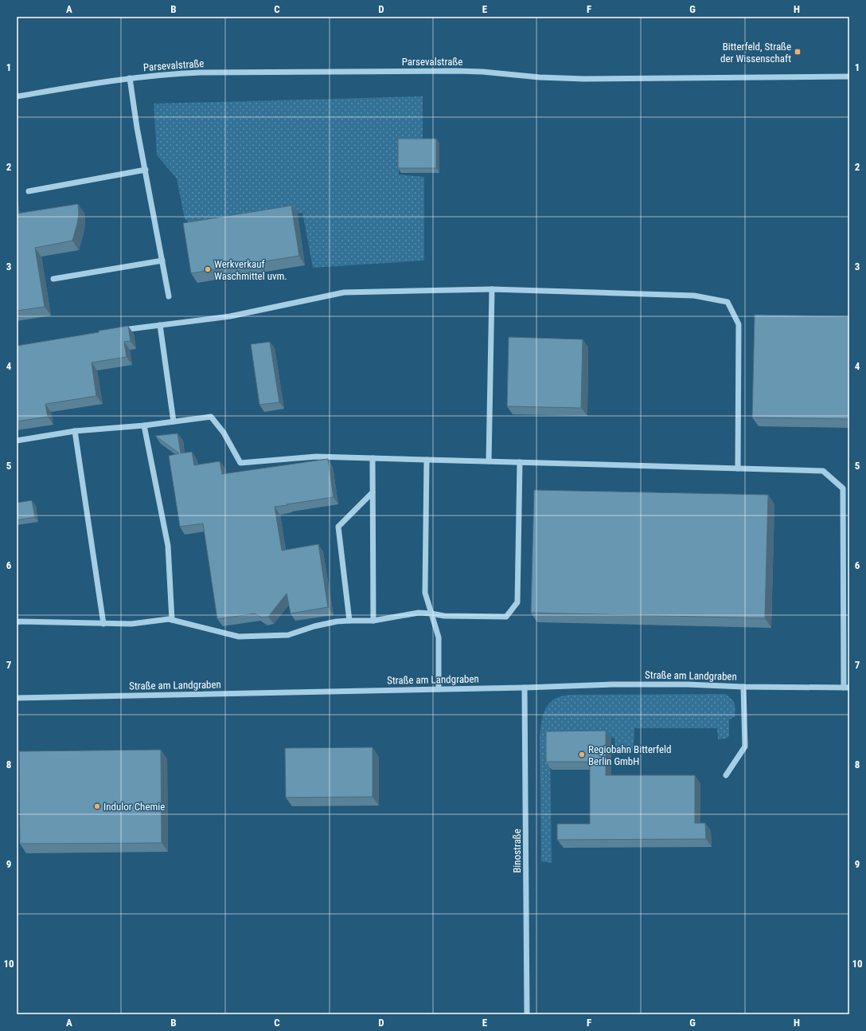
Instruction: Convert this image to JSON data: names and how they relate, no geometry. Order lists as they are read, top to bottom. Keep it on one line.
{"streets":{"street":["Parsevalstraße","Straße am Landgraben","Binostraße"]},"crossings":[["Straße am Landgraben","Binostraße"]],"places":{"transit":["Bitterfeld, Straße der Wissenschaft"],"other":["Werkverkauf Waschmittel uvm.","Regiobahn Bitterfeld Berlin GmbH","Indulor Chemie"]},"grid":{"columns":["A","B","C","D","E","F","G","H"],"rows":["1","2","3","4","5","6","7","8","9","10"]}}
